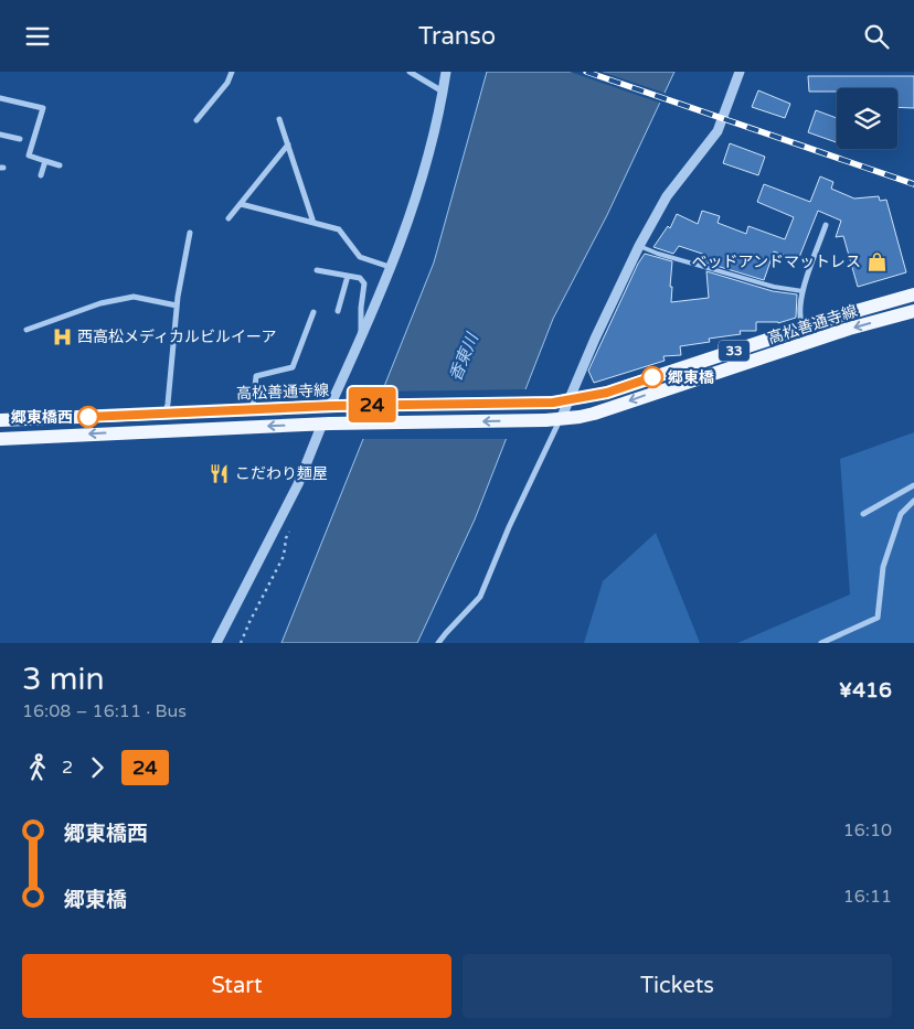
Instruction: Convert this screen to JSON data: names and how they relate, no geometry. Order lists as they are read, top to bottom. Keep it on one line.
{"streets":{"main road":["高松善通寺線","33"]},"water":["香東川"],"places":{"shop":["ベッドアンドマットレス"],"hospital":["西高松メディカルビルイーア"],"other":["郷東橋","郷東橋西"],"restaurant":["こだわり麺屋"]},"lines":["bus line 24"],"page":{"header":"Transo","on_map":"24","heading":["3 min","16:08 – 16:11 · Bus","¥416"],"legs":["2","24"],"list":[{"name":"郷東橋西","value":"16:10"},{"name":"郷東橋","value":"16:11"}],"buttons":["Start","Tickets"]}}
